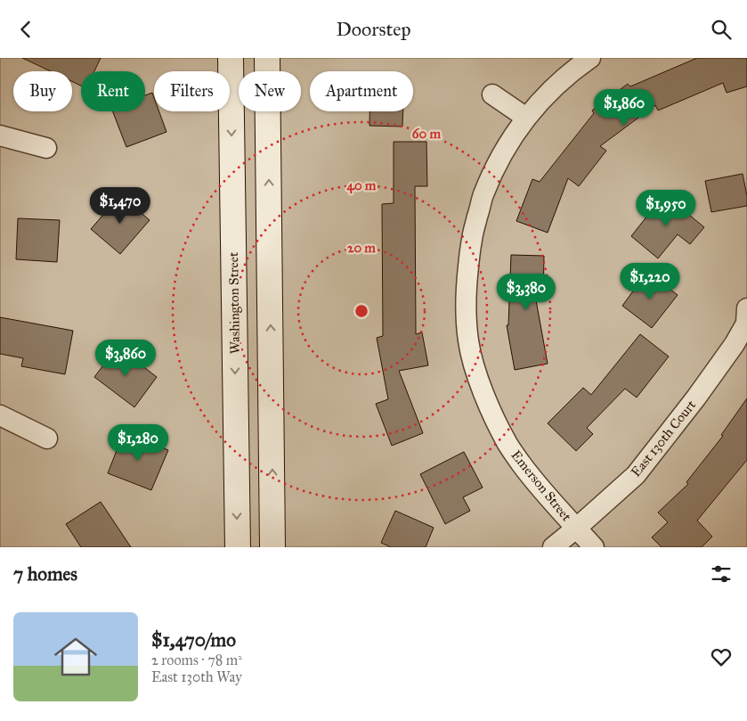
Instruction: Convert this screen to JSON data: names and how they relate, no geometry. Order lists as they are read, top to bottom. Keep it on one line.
{"streets":{"main road":["Washington Street"],"street":["East 130th Court","Emerson Street"]},"crossings":[["East 130th Court","Emerson Street"]],"page":{"header":"Doorstep","chip":["Buy","Rent","Filters","New","Apartment"],"price":["$1,860","$1,470","$1,950","$1,220","$3,380","$3,860","$1,280"],"heading":"7 homes","list":[{"name":"$1,470/mo","note":"2 rooms · 78 m² · East 130th Way"}]},"rings":["60 m","40 m","20 m"]}
